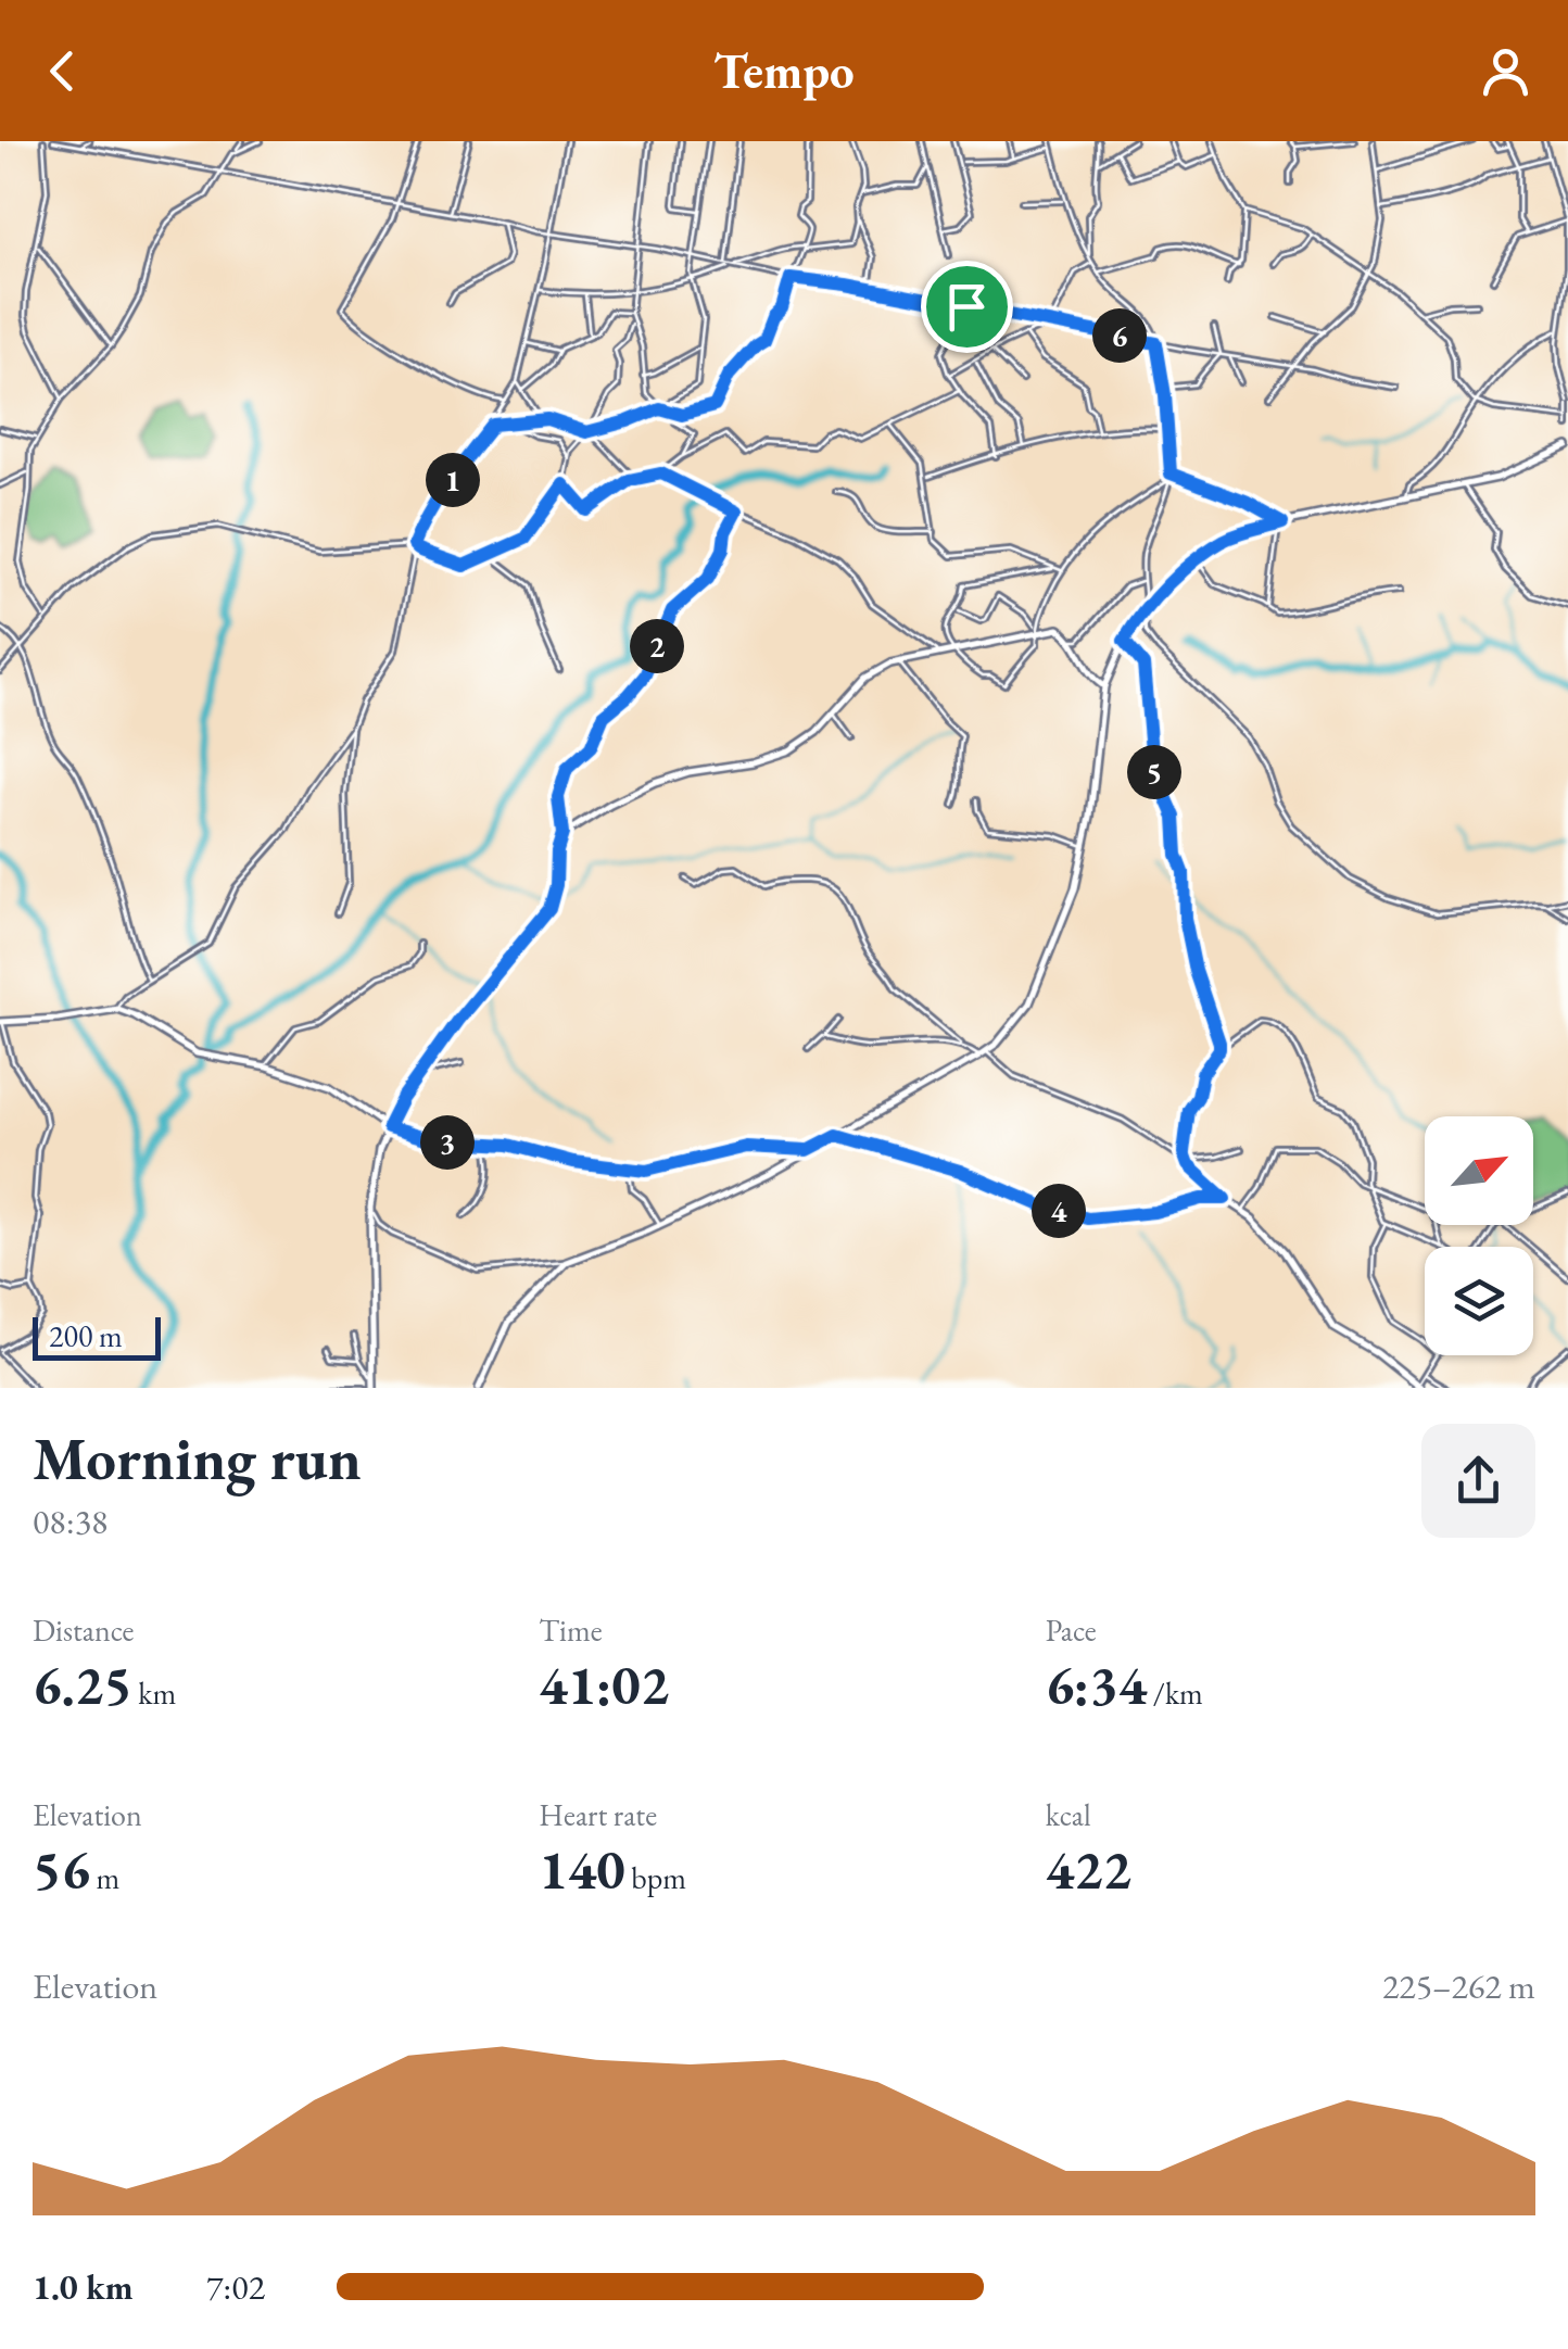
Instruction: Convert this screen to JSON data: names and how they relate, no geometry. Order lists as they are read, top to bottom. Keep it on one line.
{"scale_bar":"200 m","north":"top right","page":{"header":"Tempo","pins":["6","1","2","5","3","4"],"scale":"200 m","heading":["Morning run","08:38"],"stats":[["Distance","6.25 km"],["Time","41:02"],["Pace","6:34 /km"],["Elevation","56 m"],["Heart rate","140 bpm"],["kcal","422"]],"chart":["Elevation","225–262 m"],"list":[{"name":"1.0 km","note":"7:02"}]}}
